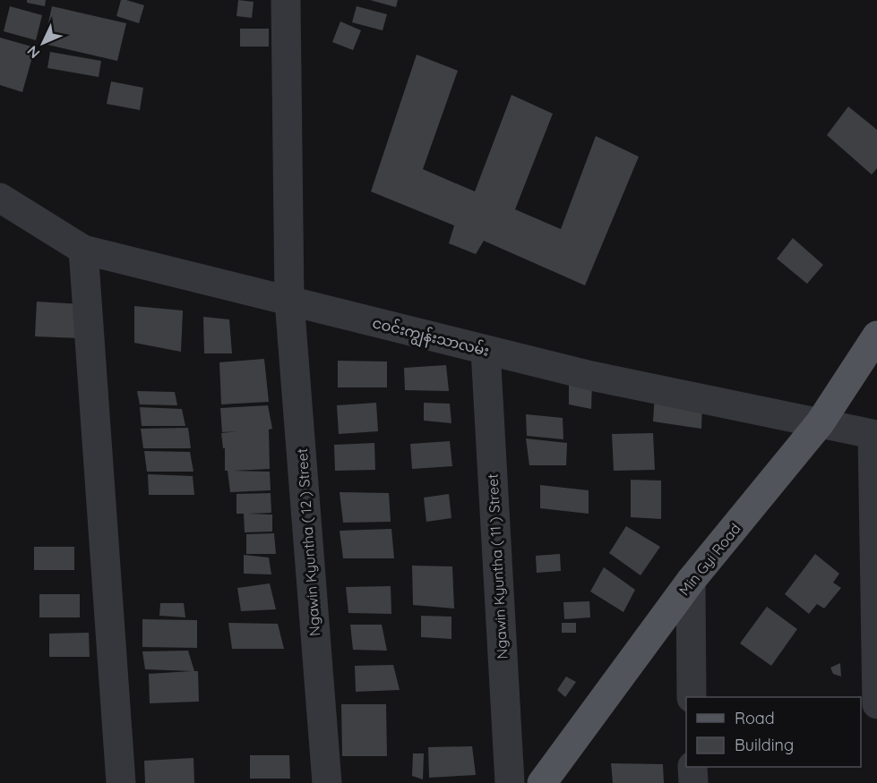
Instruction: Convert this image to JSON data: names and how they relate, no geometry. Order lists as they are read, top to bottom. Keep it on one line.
{"streets":{"main road":["Min Gyi Road"],"street":["ငဝင်းကျွန်းသာလမ်း","Ngawin Kyuntha ( 12 ) Street","Ngawin Kyuntha ( 11 ) Street"]},"crossings":[["ငဝင်းကျွန်းသာလမ်း","Ngawin Kyuntha ( 12 ) Street"],["ငဝင်းကျွန်းသာလမ်း","Min Gyi Road"],["ငဝင်းကျွန်းသာလမ်း","Ngawin Kyuntha ( 11 ) Street"]],"legend":["Road","Building"],"north":"bottom left"}
